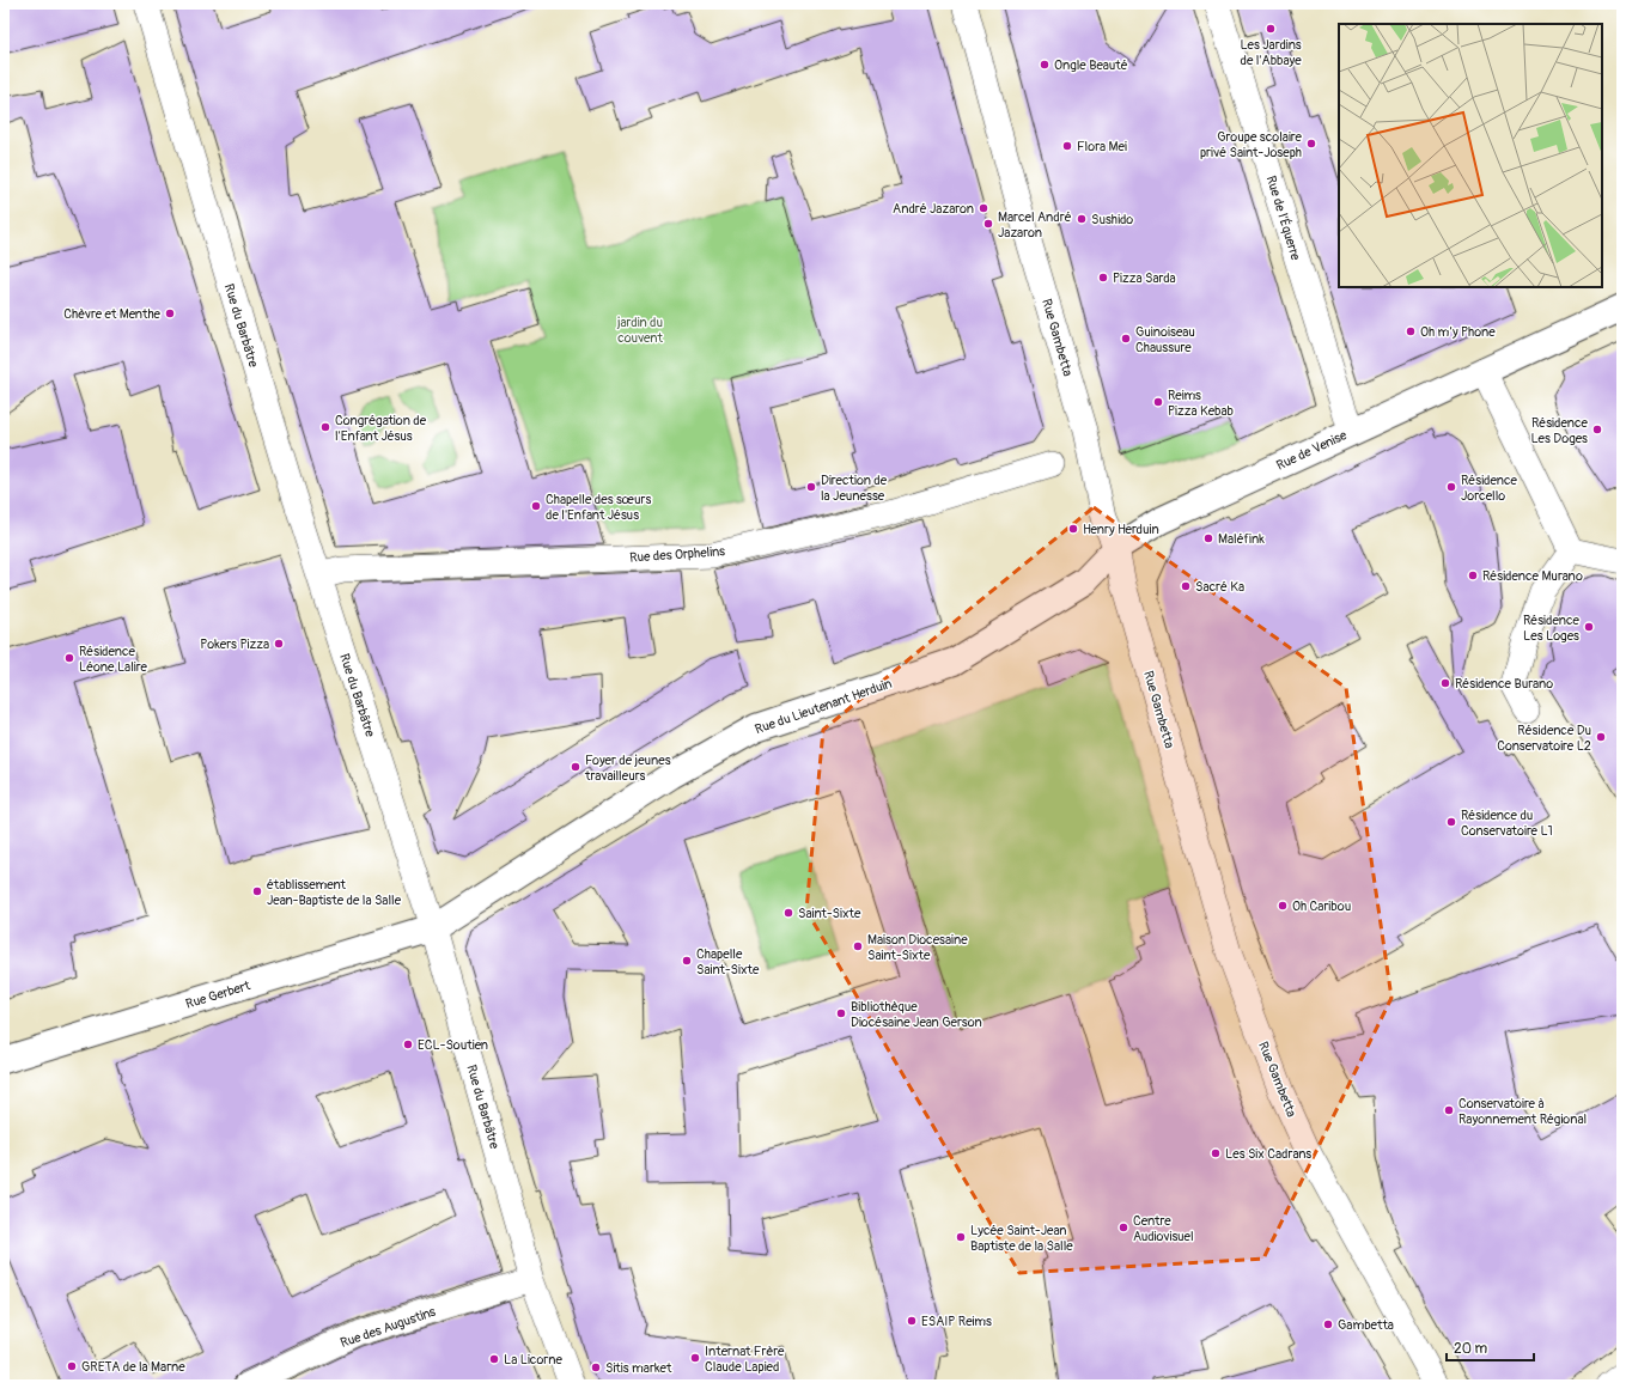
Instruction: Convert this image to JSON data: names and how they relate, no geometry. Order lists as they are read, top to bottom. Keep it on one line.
{"streets":{"street":["Rue de l'Équerre","Rue du Barbâtre","Rue Gambetta","Rue de Venise","Rue des Orphelins","Rue du Lieutenant Herduin","Rue Gerbert","Rue des Augustins"]},"crossings":[["Rue de l'Équerre","Rue de Venise"],["Rue du Barbâtre","Rue des Orphelins"],["Rue du Barbâtre","Rue du Lieutenant Herduin"],["Rue du Barbâtre","Rue Gerbert"],["Rue du Barbâtre","Rue des Augustins"],["Rue Gambetta","Rue du Lieutenant Herduin"],["Rue de Venise","Rue du Lieutenant Herduin"],["Rue du Lieutenant Herduin","Rue Gerbert"]],"parks":["jardin du couvent"],"places":["Les Jardins de l'Abbaye","Ongle Beauté","Groupe scolaire privé Saint-Joseph","Flora Mei","André Jazaron","Sushido","Marcel André Jazaron","Pizza Sarda","Chèvre et Menthe","Oh m’y Phone","Guinoiseau Chaussure","Reims Pizza Kebab","Congrégation de l'Enfant Jésus","Résidence Les Doges","Direction de la Jeunesse","Résidence Jorcello","Chapelle des sœurs de l'Enfant Jésus","Henry Herduin","Maléfink","Résidence Murano","Sacré Ka","Résidence Les Loges","Pokers Pizza","Résidence Léone Lalire","Résidence Burano","Résidence Du Conservatoire L2","Foyer de jeunes travailleurs","Résidence du Conservatoire L1","établissement Jean-Baptiste de la Salle","Oh Caribou","Saint-Sixte","Maison Diocesaine Saint-Sixte","Chapelle Saint-Sixte","Bibliothèque Diocésaine Jean Gerson","ECL-Soutien","Conservatoire à Rayonnement Régional","Les Six Cadrans","Centre Audiovisuel","Lycée Saint-Jean Baptiste de la Salle","ESAIP Reims","Gambetta","Internat Frère Claude Lapied","La Licorne","GRETA de la Marne","Sitis market"],"scale_bar":"20 m"}
